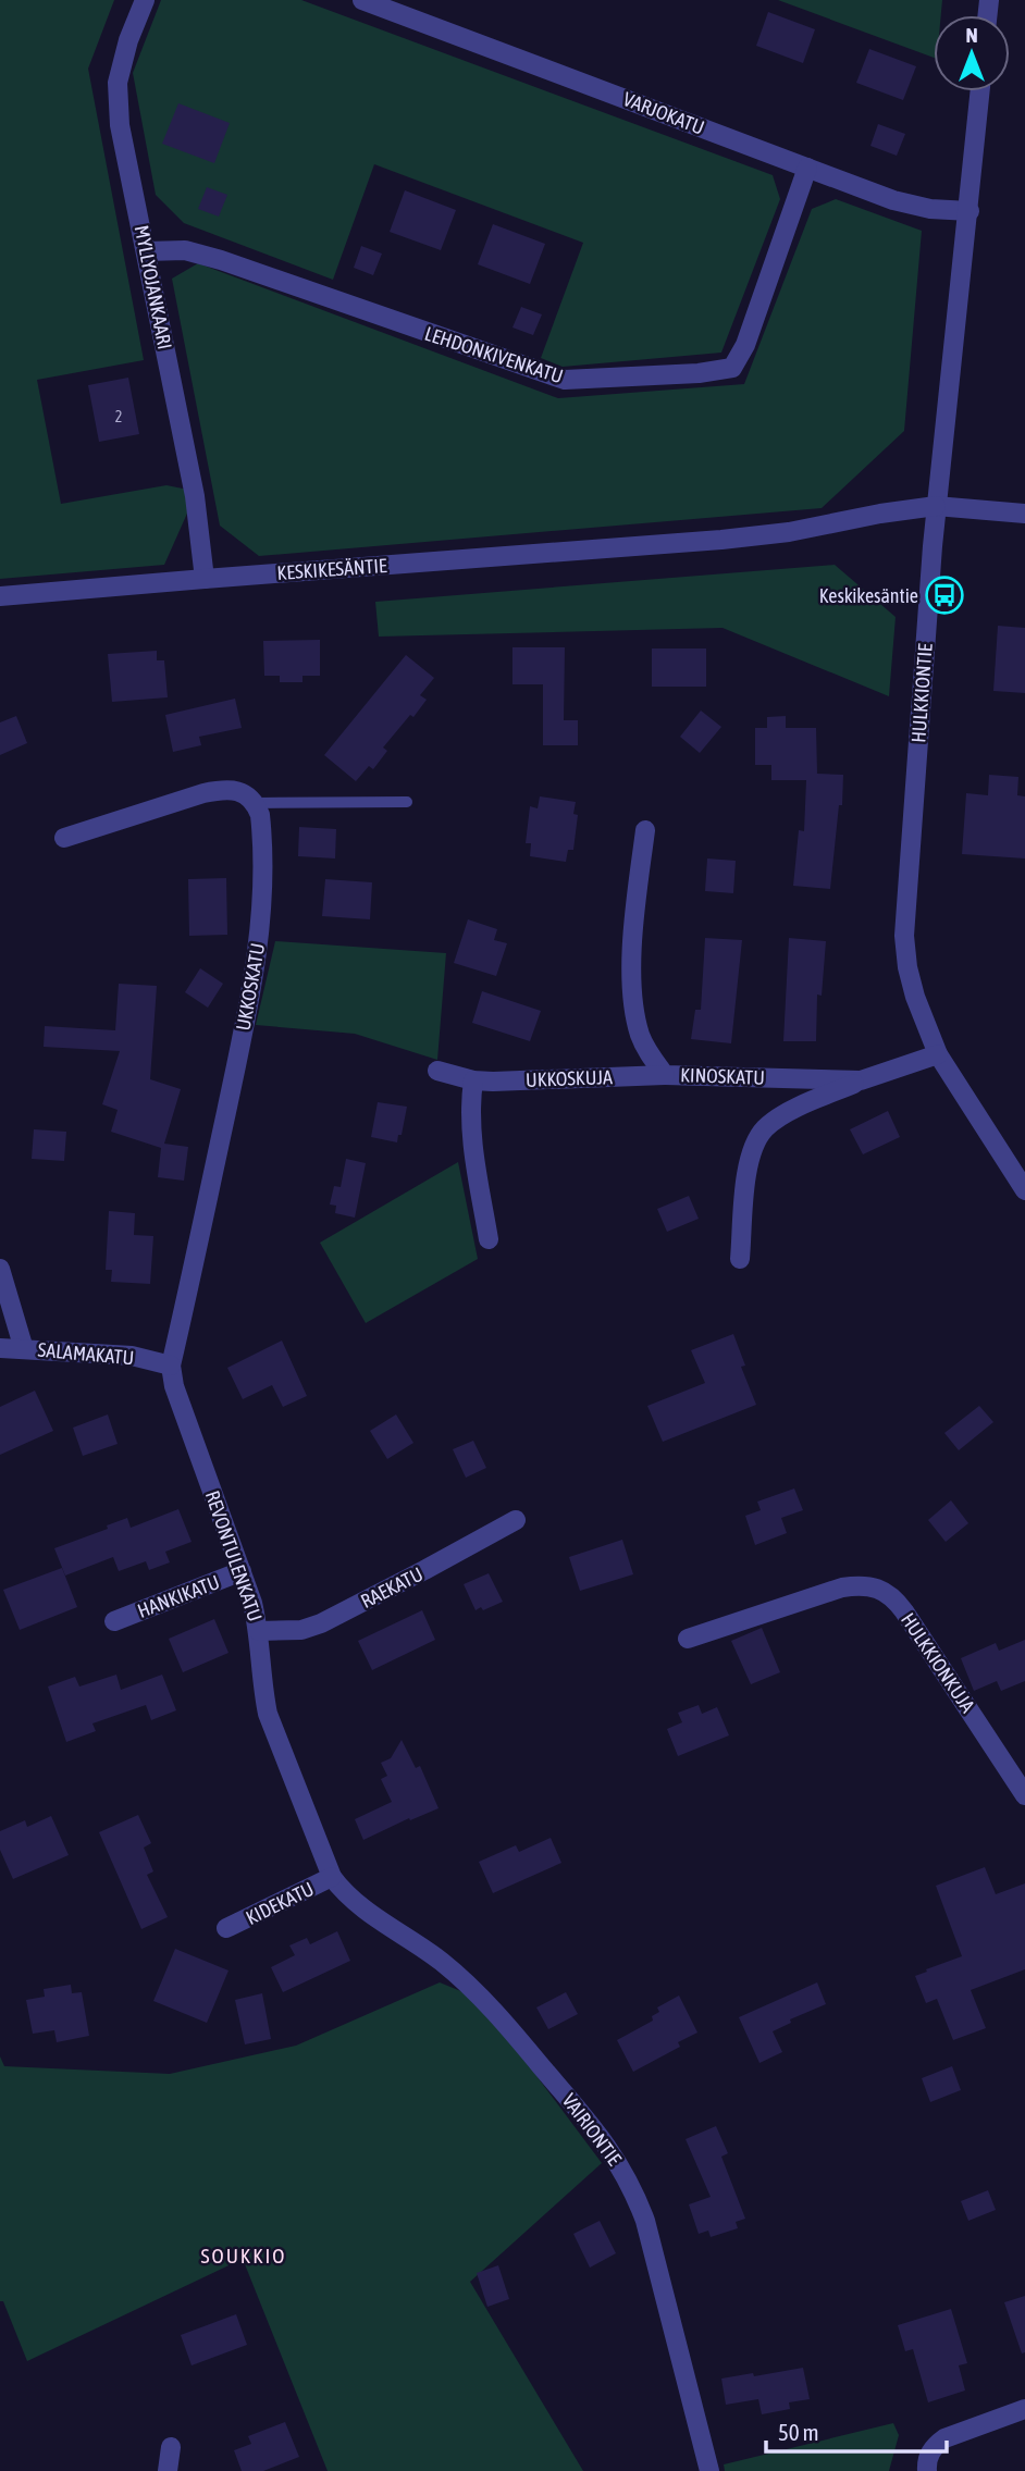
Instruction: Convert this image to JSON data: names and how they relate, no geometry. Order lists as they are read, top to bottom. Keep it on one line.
{"streets":{"street":["VARJOKATU","MYLLYOJANKAARI","LEHDONKIVENKATU","KESKIKESÄNTIE","HULKKIONTIE","UKKOSKATU","KINOSKATU","UKKOSKUJA","SALAMAKATU","REVONTULENKATU","RAEKATU","HANKIKATU","HULKKIONKUJA","KIDEKATU","VAIRIONTIE"]},"crossings":[["VARJOKATU","LEHDONKIVENKATU"],["VARJOKATU","HULKKIONTIE"],["MYLLYOJANKAARI","LEHDONKIVENKATU"],["MYLLYOJANKAARI","KESKIKESÄNTIE"],["KESKIKESÄNTIE","HULKKIONTIE"],["HULKKIONTIE","KINOSKATU"],["UKKOSKATU","SALAMAKATU"],["UKKOSKATU","REVONTULENKATU"],["KINOSKATU","UKKOSKUJA"],["SALAMAKATU","REVONTULENKATU"],["REVONTULENKATU","RAEKATU"],["REVONTULENKATU","HANKIKATU"],["REVONTULENKATU","KIDEKATU"],["REVONTULENKATU","VAIRIONTIE"],["KIDEKATU","VAIRIONTIE"]],"districts":["SOUKKIO"],"places":{"bus stop":["Keskikesäntie"]},"house_numbers":["2"],"scale_bar":"50 m","north":"top"}
